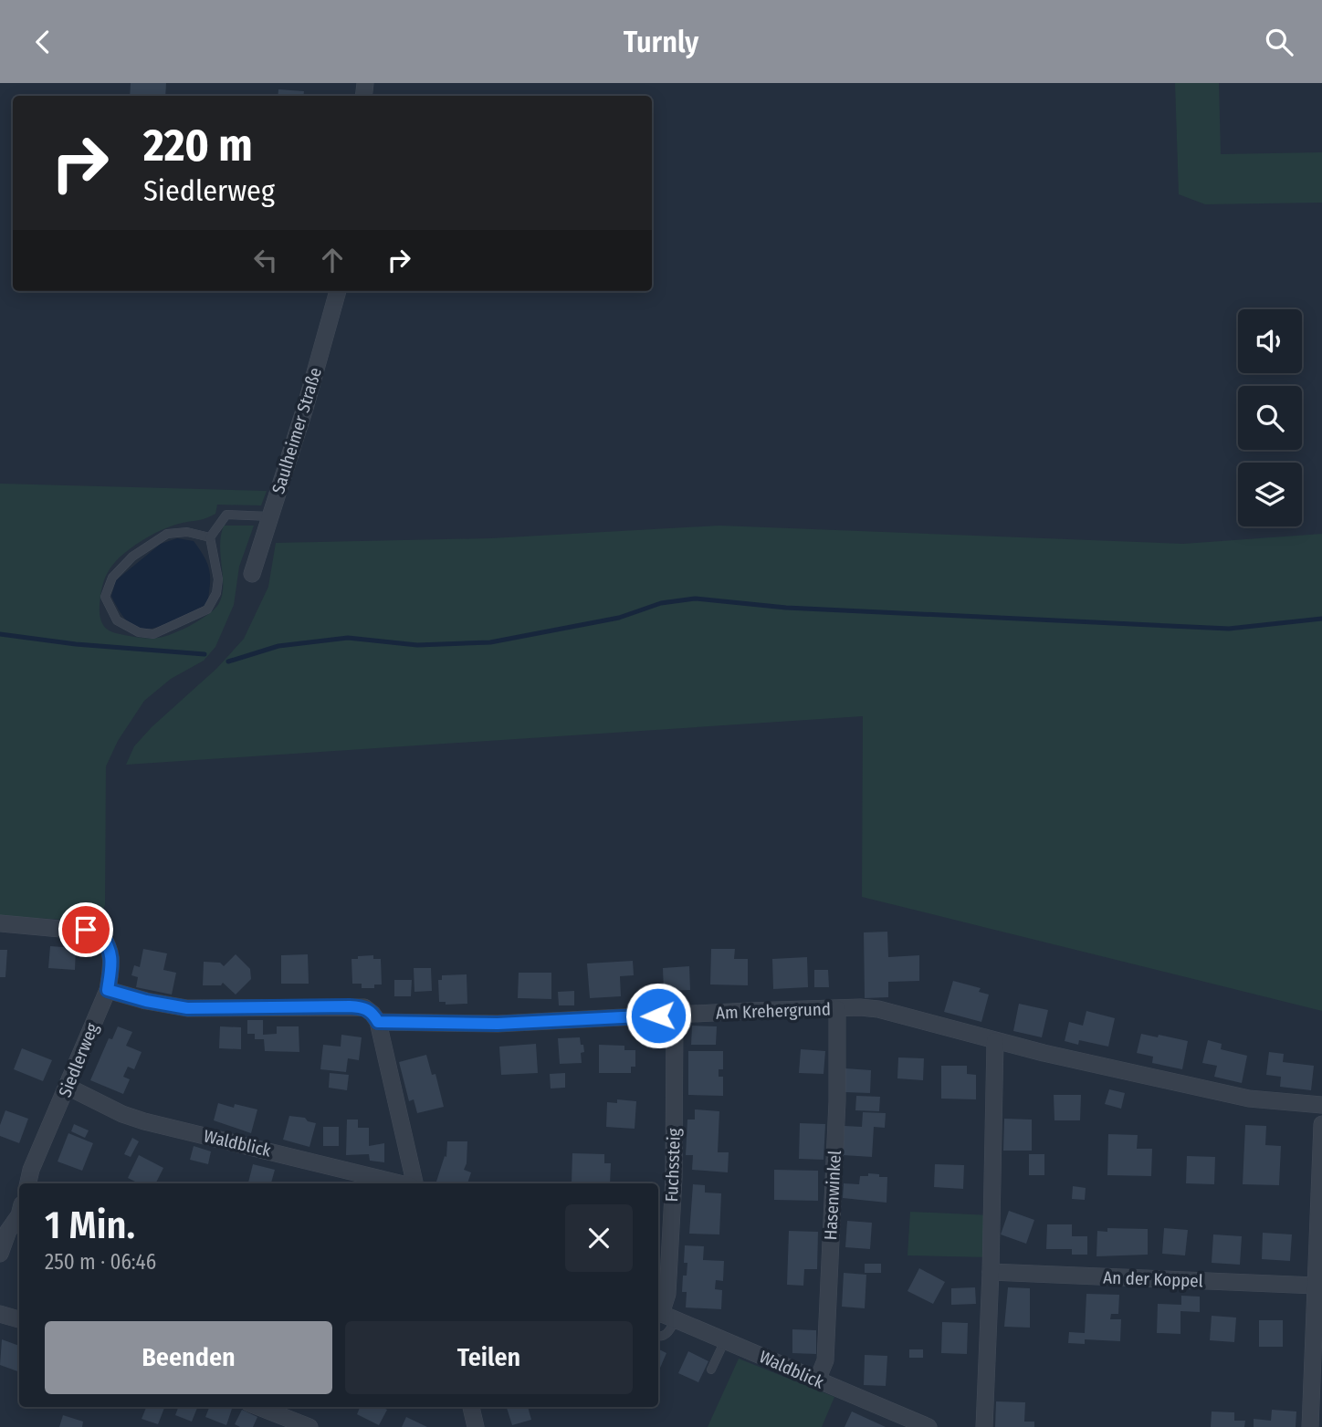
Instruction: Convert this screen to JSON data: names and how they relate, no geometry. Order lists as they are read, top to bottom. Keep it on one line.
{"streets":{"street":["Saulheimer Straße","Am Krehergrund","Siedlerweg","Waldblick","Fuchssteig","Hasenwinkel","An der Koppel"]},"crossings":[["Am Krehergrund","Siedlerweg"],["Am Krehergrund","Fuchssteig"],["Am Krehergrund","Hasenwinkel"],["Siedlerweg","Waldblick"],["Waldblick","Fuchssteig"],["Waldblick","Hasenwinkel"]],"page":{"header":"Turnly","turn":["220 m","Siedlerweg"],"heading":["1 Min.","250 m · 06:46"],"buttons":["Beenden","Teilen"]}}
